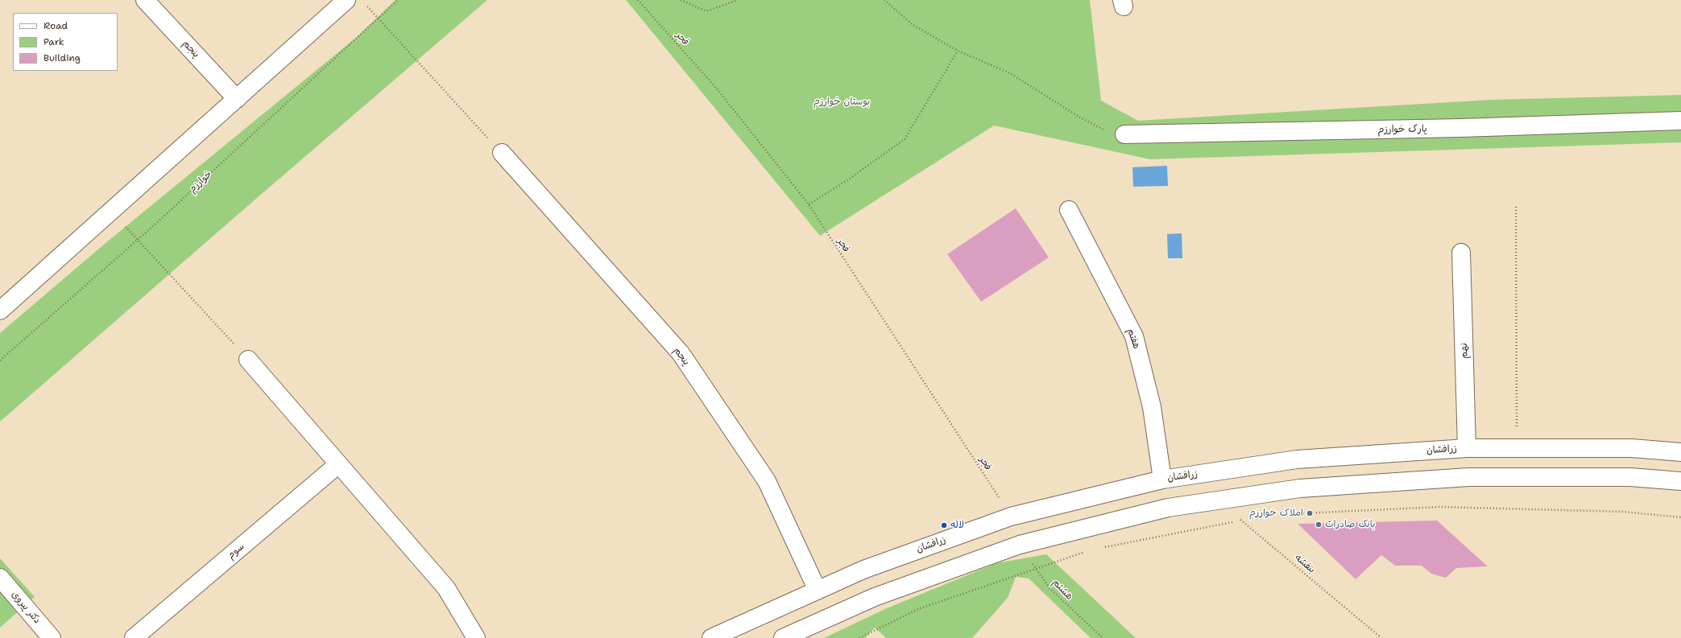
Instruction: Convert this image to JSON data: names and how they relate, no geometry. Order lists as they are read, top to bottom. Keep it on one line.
{"streets":{"street":["پنجم","پارک خوارزم","هفتم","نهم","زرافشان","سوم","دکتر پیروی"],"path":["فجر","خوارزم","بنفشه","هشتم"]},"crossings":[["فجر","زرافشان"],["پنجم","زرافشان"],["هفتم","زرافشان"],["نهم","زرافشان"]],"parks":["بوستان خوارزم"],"places":["املاک خوارزم","بانک صادرات","لاله"],"legend":["Road","Park","Building"]}
